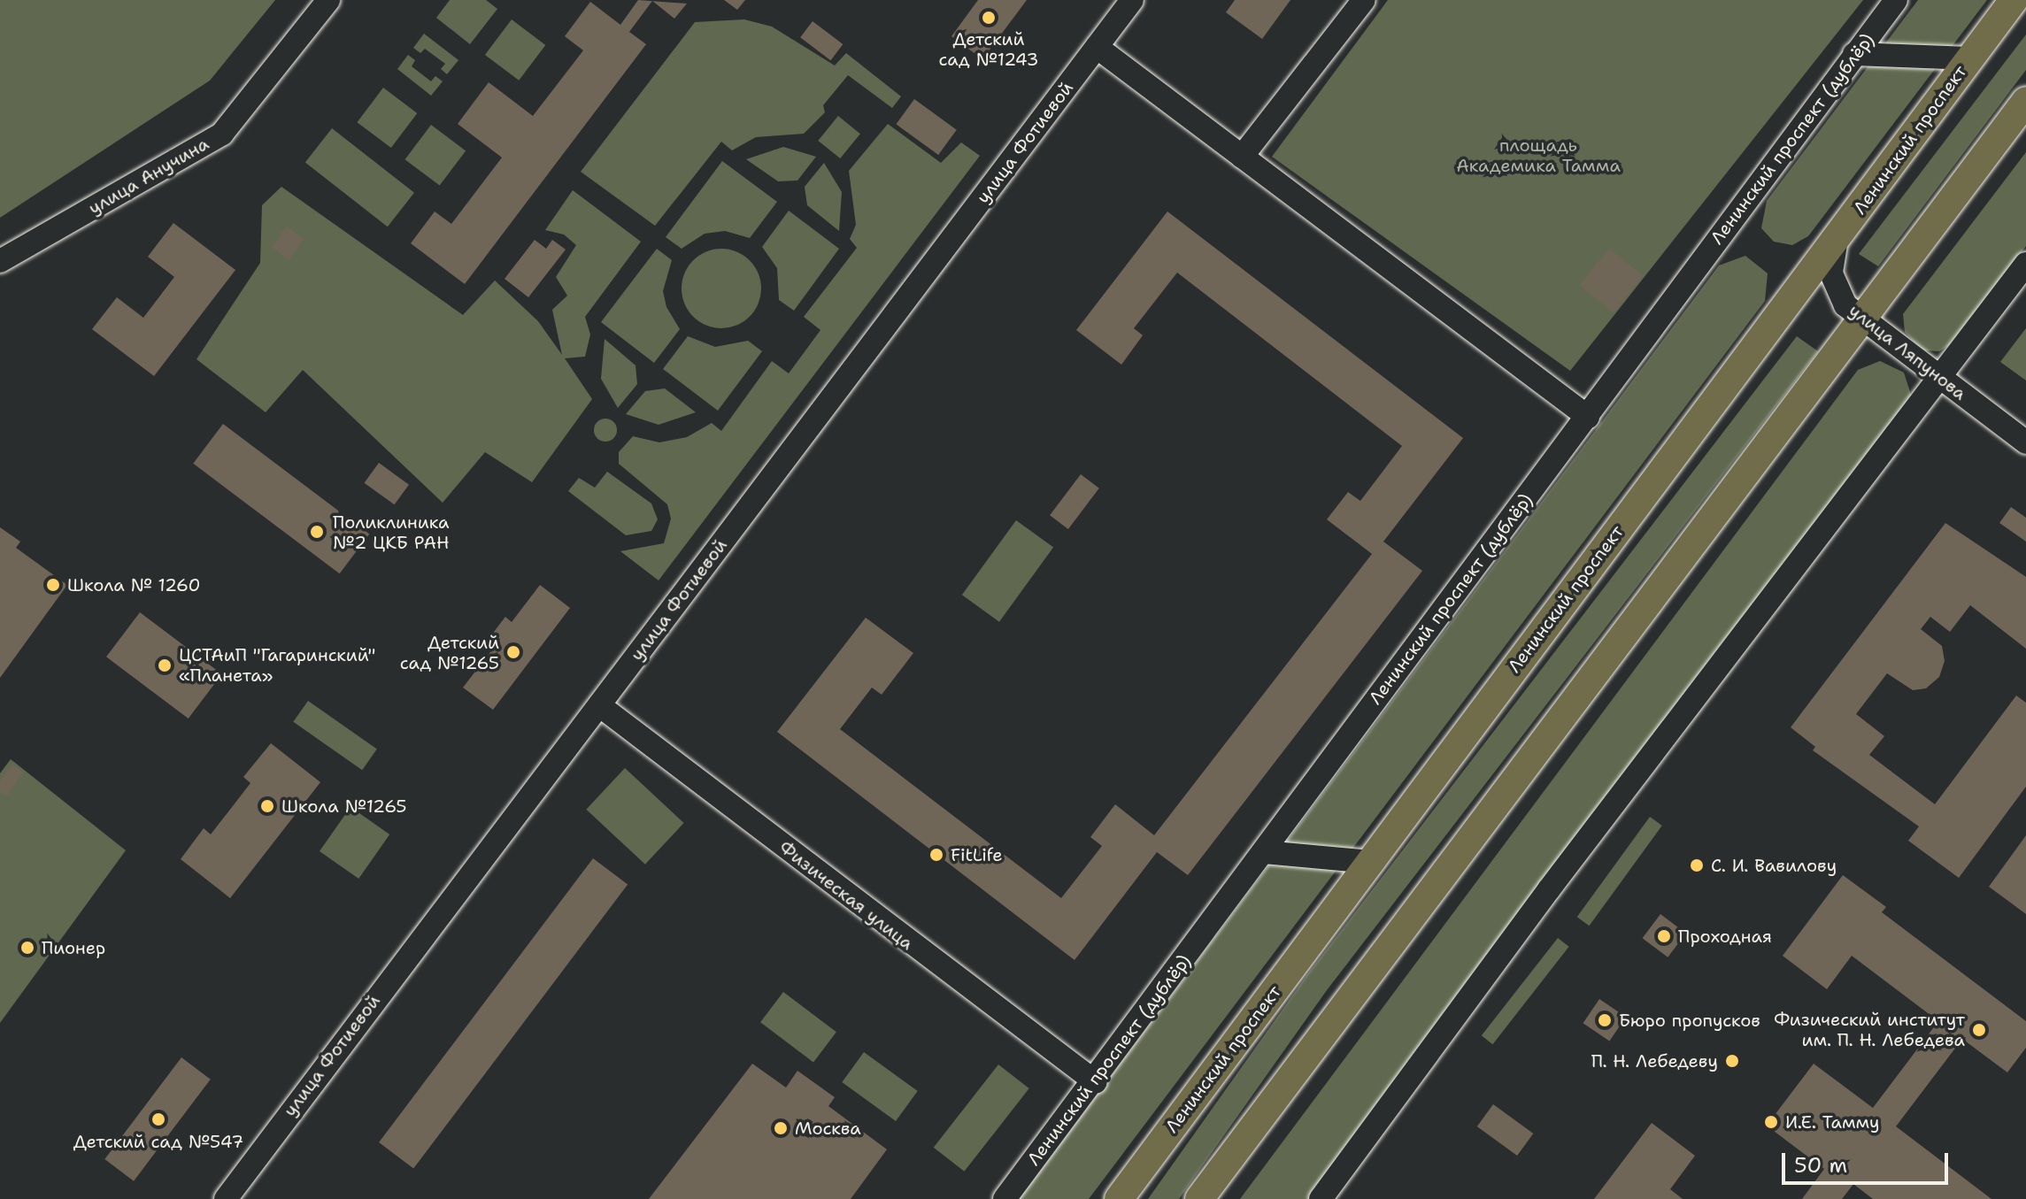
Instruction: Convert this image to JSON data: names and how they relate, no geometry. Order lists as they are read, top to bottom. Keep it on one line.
{"streets":{"main road":["Ленинский проспект"],"street":["Ленинский проспект (дублёр)","улица Фотиевой","улица Анучина","улица Ляпунова","Физическая улица"]},"crossings":[["Ленинский проспект (дублёр)","Физическая улица"],["Ленинский проспект","улица Ляпунова"],["улица Фотиевой","Физическая улица"]],"parks":["площадь Академика Тамма"],"places":["Детский сад №1243","Поликлиника №2 ЦКБ РАН","Школа № 1260","Детский сад №1265","ЦСТАиП \"Гагаринский\" «Планета»","Школа №1265","FitLife","С. И. Вавилову","Проходная","Пионер","Бюро пропусков","Физический институт им. П. Н. Лебедева","П. Н. Лебедеву","Детский сад №547","И.Е. Тамму","Москва"],"scale_bar":"50 m"}
